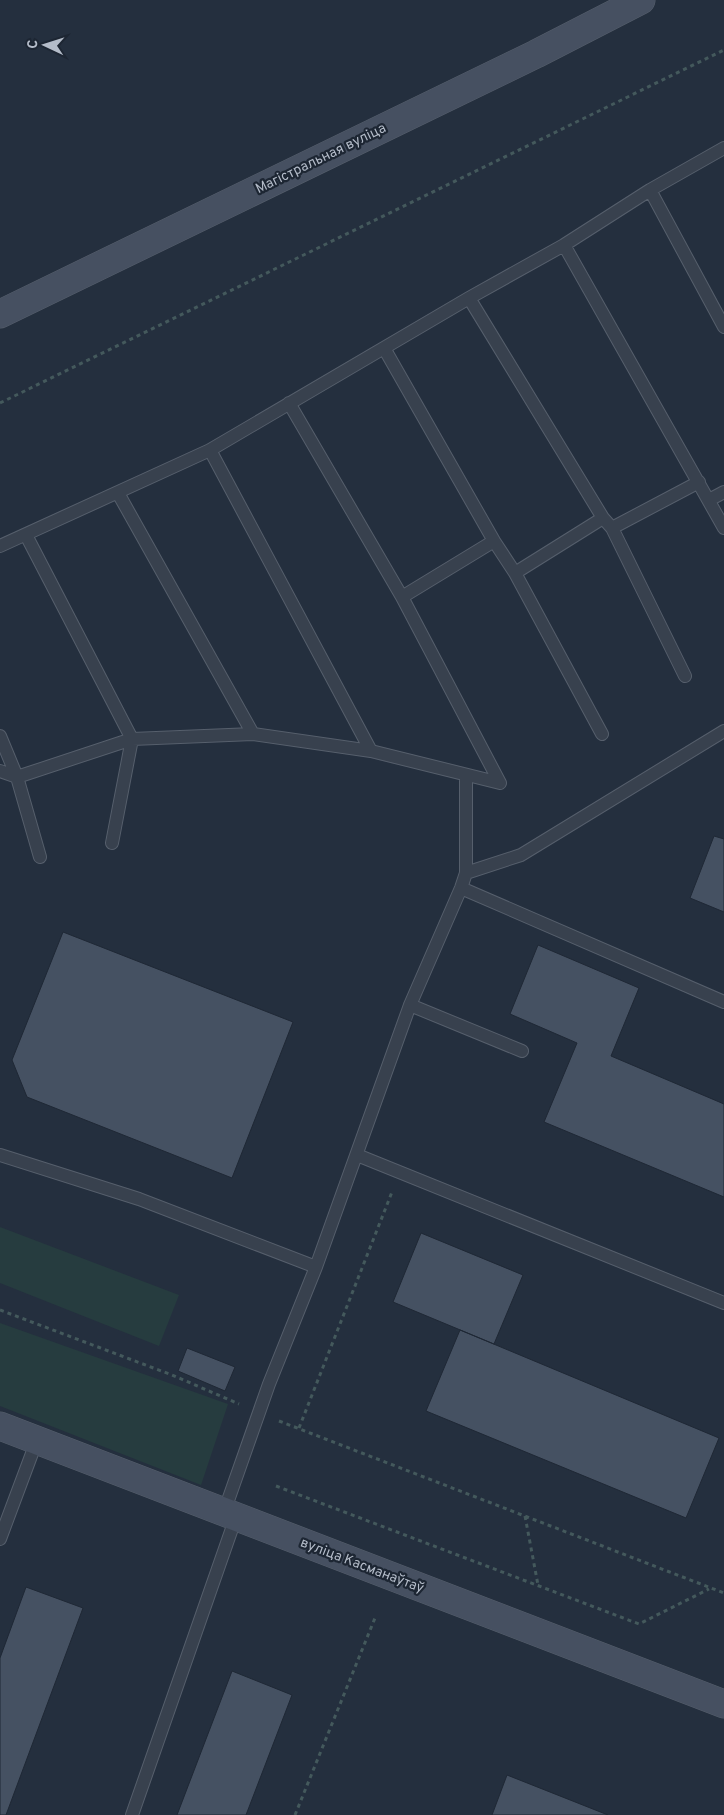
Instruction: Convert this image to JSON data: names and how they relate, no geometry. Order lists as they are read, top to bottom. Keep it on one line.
{"streets":{"street":["Магістральная вуліца","вуліца Касманаўтаў"]},"north":"left"}
